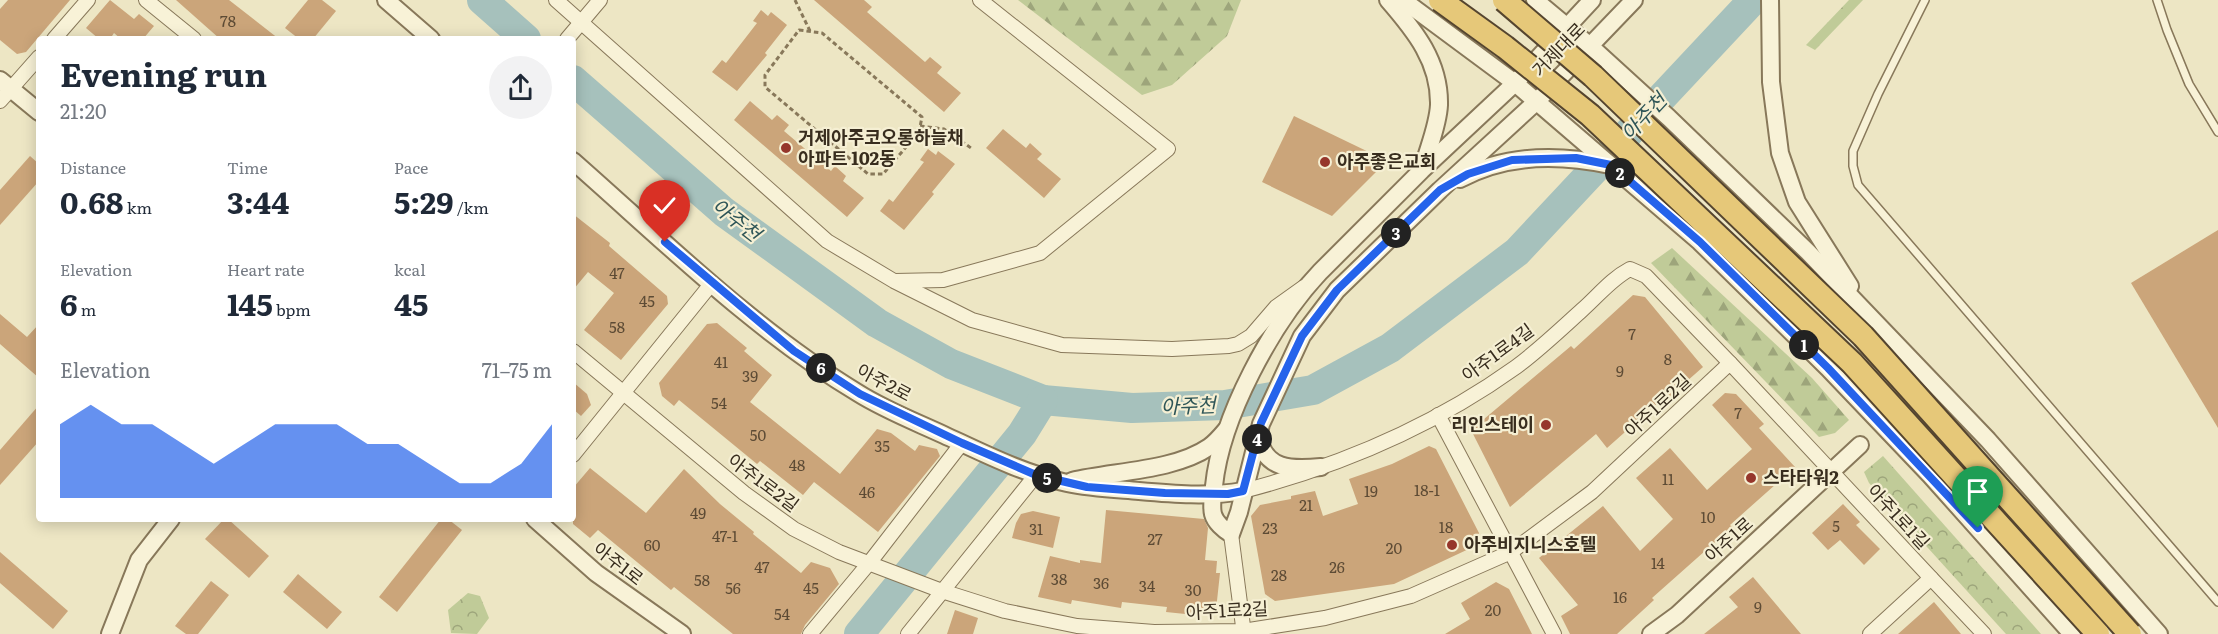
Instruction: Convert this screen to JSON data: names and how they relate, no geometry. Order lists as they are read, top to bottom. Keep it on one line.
{"streets":{"street":["거제대로","아주1로4길","아주2로","아주1로2길","아주1로1길","아주1로"]},"crossings":[["아주1로4길","아주2로"],["아주1로4길","아주1로2길"],["아주1로1길","아주1로"]],"water":["아주천"],"places":["거제아주코오롱하늘채 아파트 102동","아주좋은교회","리인스테이","스타타워2","아주비지니스호텔"],"house_numbers":["78","47","45","58","7","8","41","9","39","54","7","50","35","48","11","18-1","19","46","21","49","10","5","18","23","31","47-1","27","60","20","14","47","26","28","38","58","36","34","56","45","30","16","9","20","54"],"page":{"heading":["Evening run","21:20"],"stats":[["Distance","0.68 km"],["Time","3:44"],["Pace","5:29 /km"],["Elevation","6 m"],["Heart rate","145 bpm"],["kcal","45"]],"pins":["2","3","1","6","4","5"],"chart":["Elevation","71–75 m"]}}
